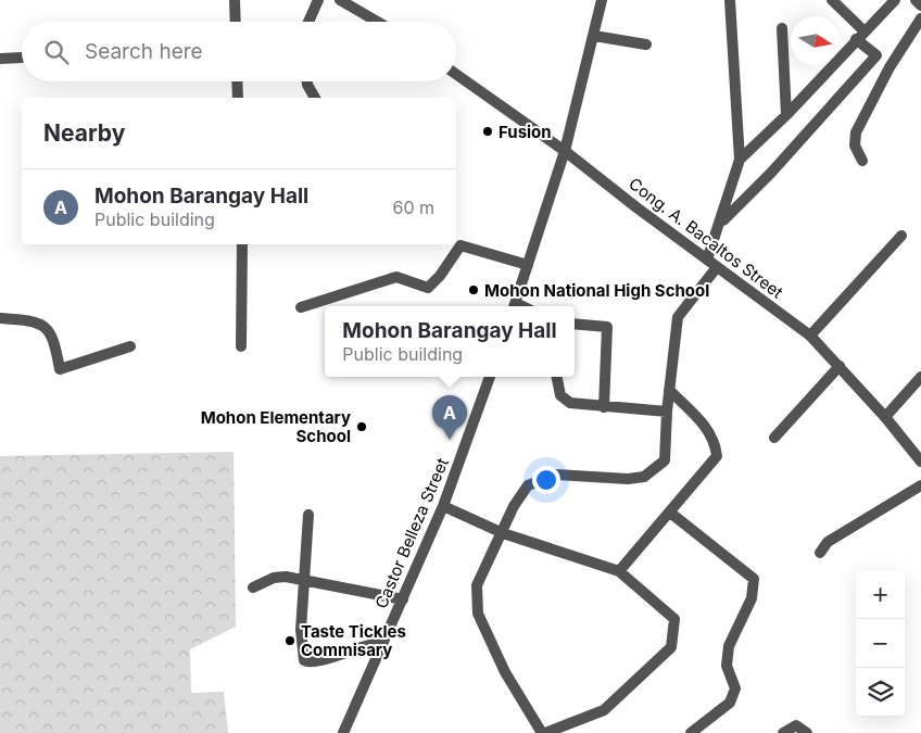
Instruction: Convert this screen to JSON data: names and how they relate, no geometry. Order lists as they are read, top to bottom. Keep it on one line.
{"streets":{"street":["Cong. A. Bacaltos Street","Castor Belleza Street"]},"places":["Fusion","Mohon National High School","Mohon Elementary School","Taste Tickles Commisary"],"north":"right","page":{"search":"Search here","heading":"Nearby","list":[{"mark":"A","name":"Mohon Barangay Hall","note":"Public building","value":"60 m"}],"popup":["Mohon Barangay Hall","Public building"],"pins":"A","map_buttons":["+","−"]}}
